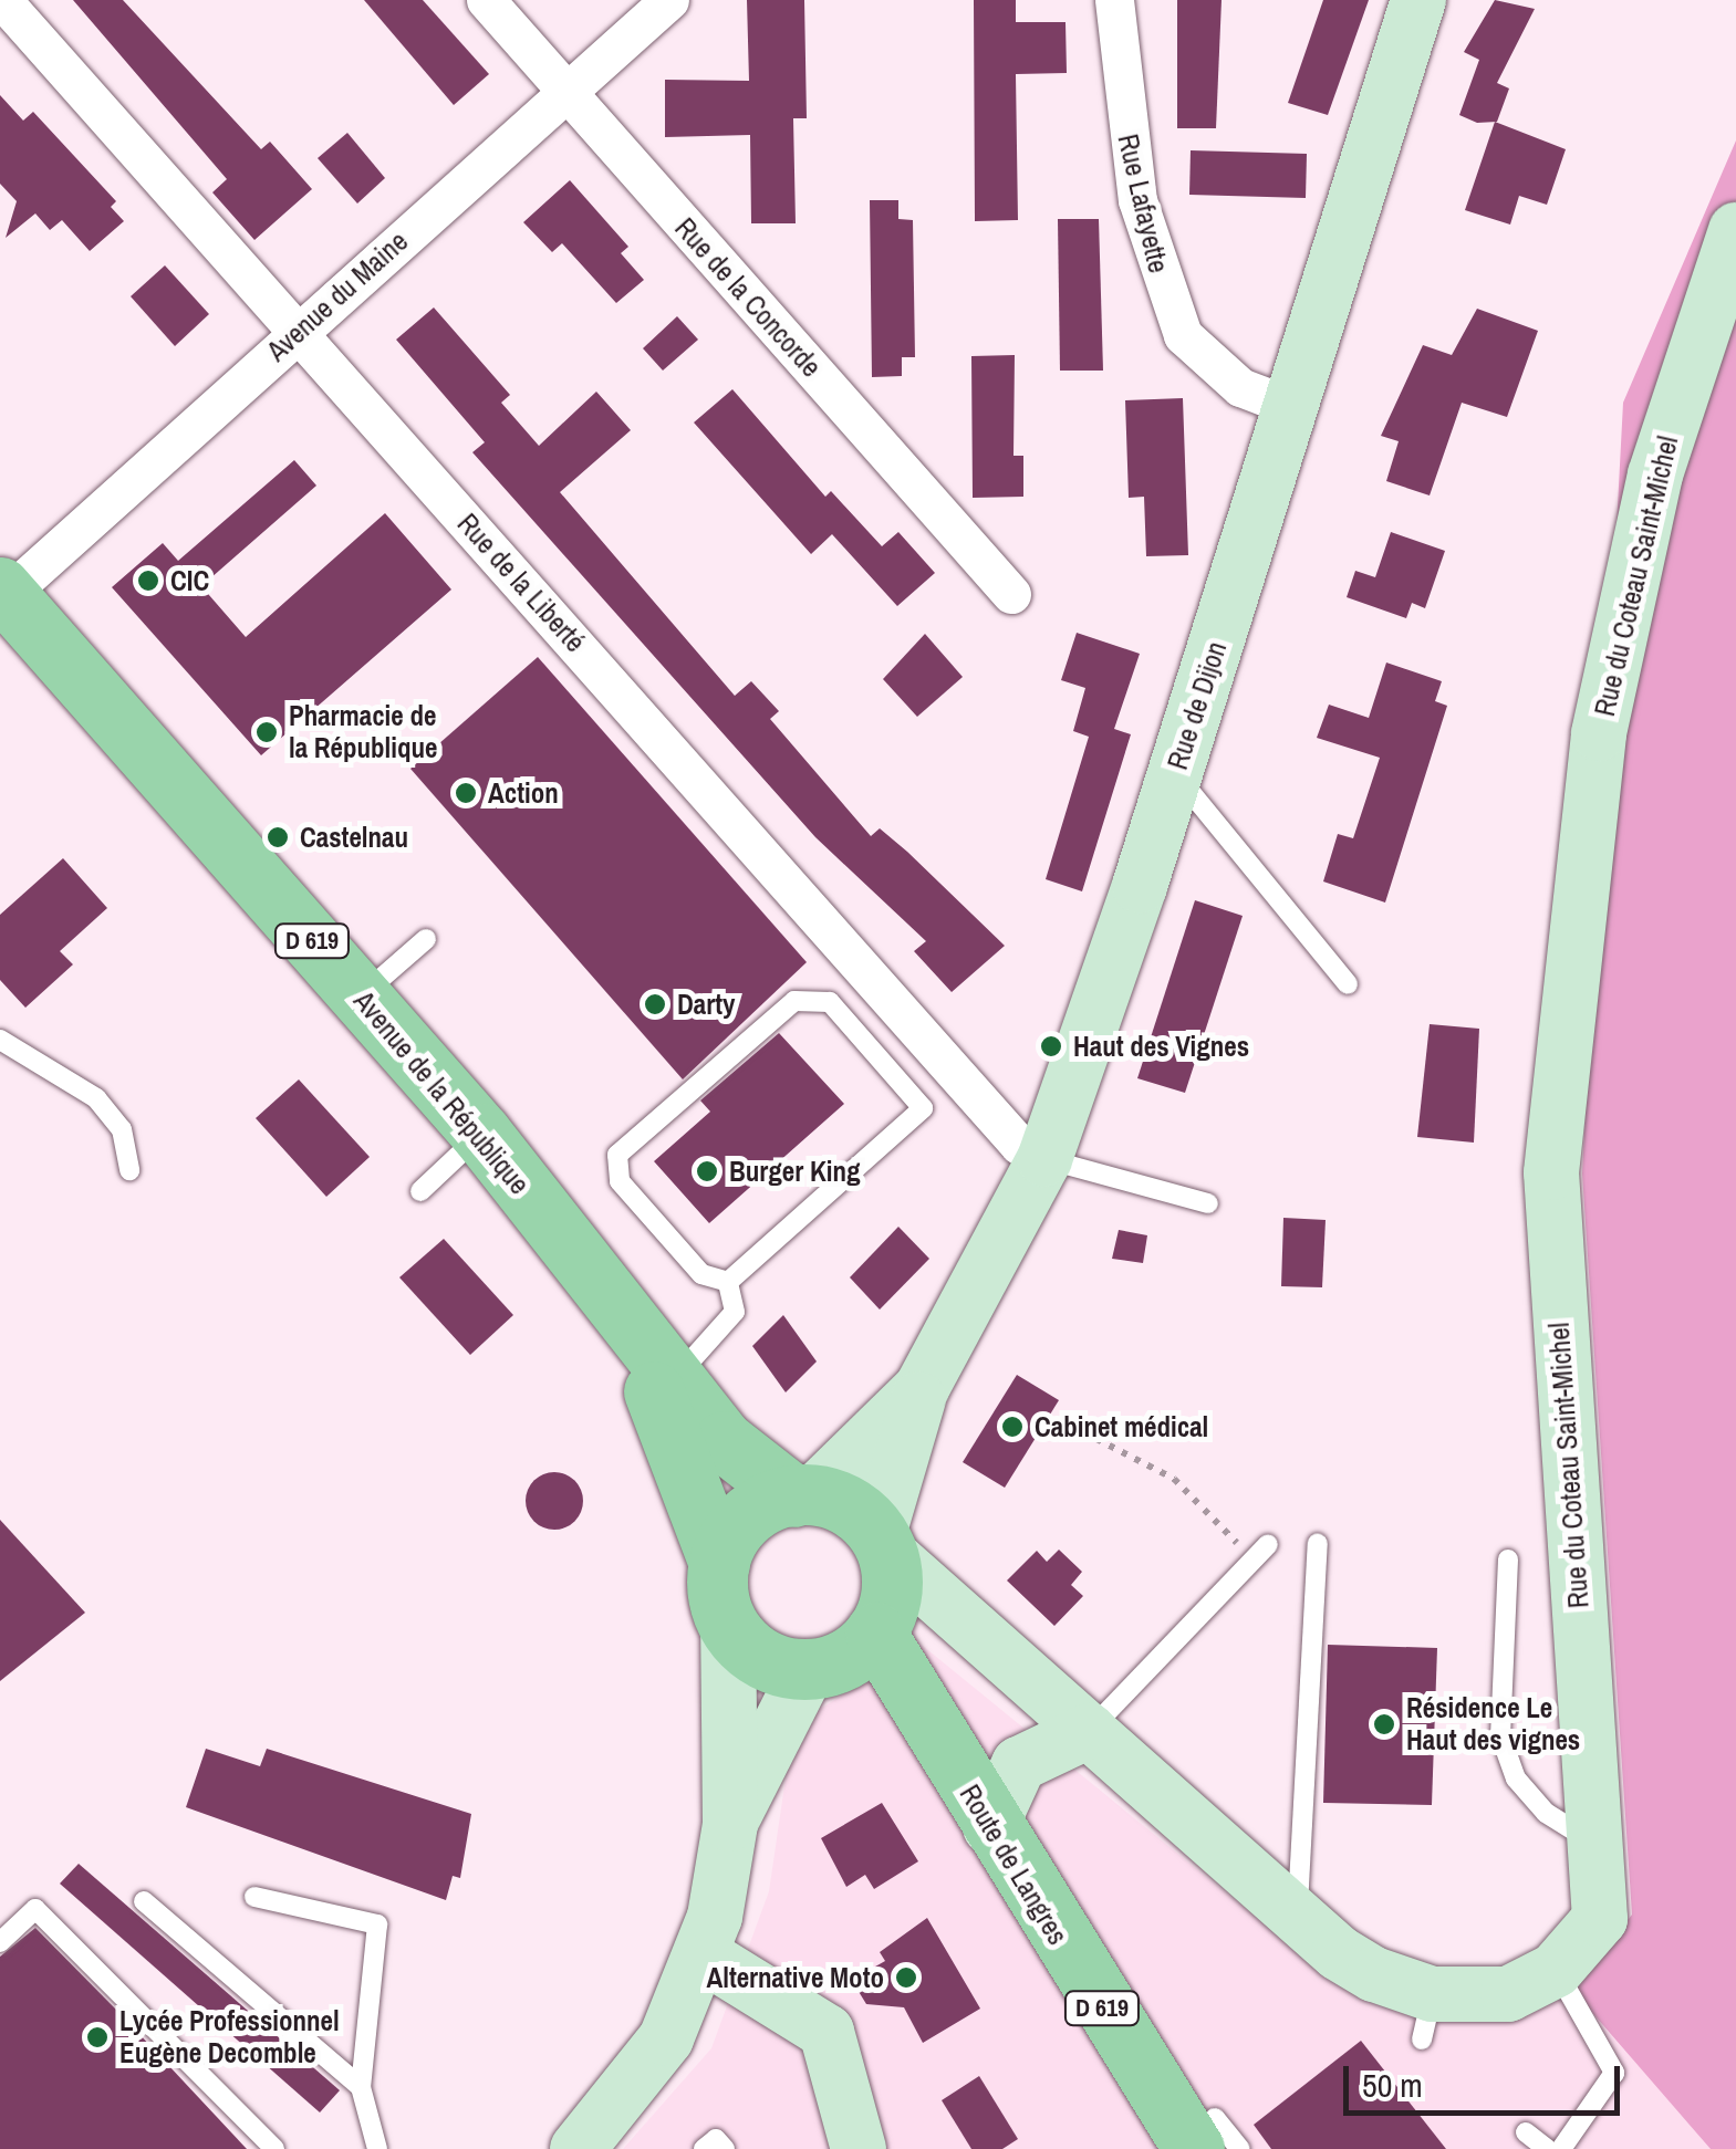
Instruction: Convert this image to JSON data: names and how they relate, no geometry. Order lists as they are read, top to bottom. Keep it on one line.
{"streets":{"main road":["D 619","Avenue de la République","Route de Langres"],"street":["Rue Lafayette","Avenue du Maine","Rue de la Concorde","Rue du Coteau Saint-Michel","Rue de la Liberté","Rue de Dijon"]},"crossings":[["Rue Lafayette","Rue de Dijon"],["Avenue du Maine","Rue de la Concorde"],["Avenue du Maine","Rue de la Liberté"],["Avenue du Maine","Avenue de la République"],["Rue du Coteau Saint-Michel","Rue de Dijon"],["Rue du Coteau Saint-Michel","Avenue de la République"],["Rue du Coteau Saint-Michel","Route de Langres"],["Rue de la Liberté","Rue de Dijon"],["Rue de Dijon","Avenue de la République"],["Rue de Dijon","Route de Langres"],["Avenue de la République","Route de Langres"]],"places":["CIC","Pharmacie de la République","Action","Castelnau","Darty","Haut des Vignes","Burger King","Cabinet médical","Résidence Le Haut des vignes","Alternative Moto","Lycée Professionnel Eugène Decomble"],"scale_bar":"50 m"}
